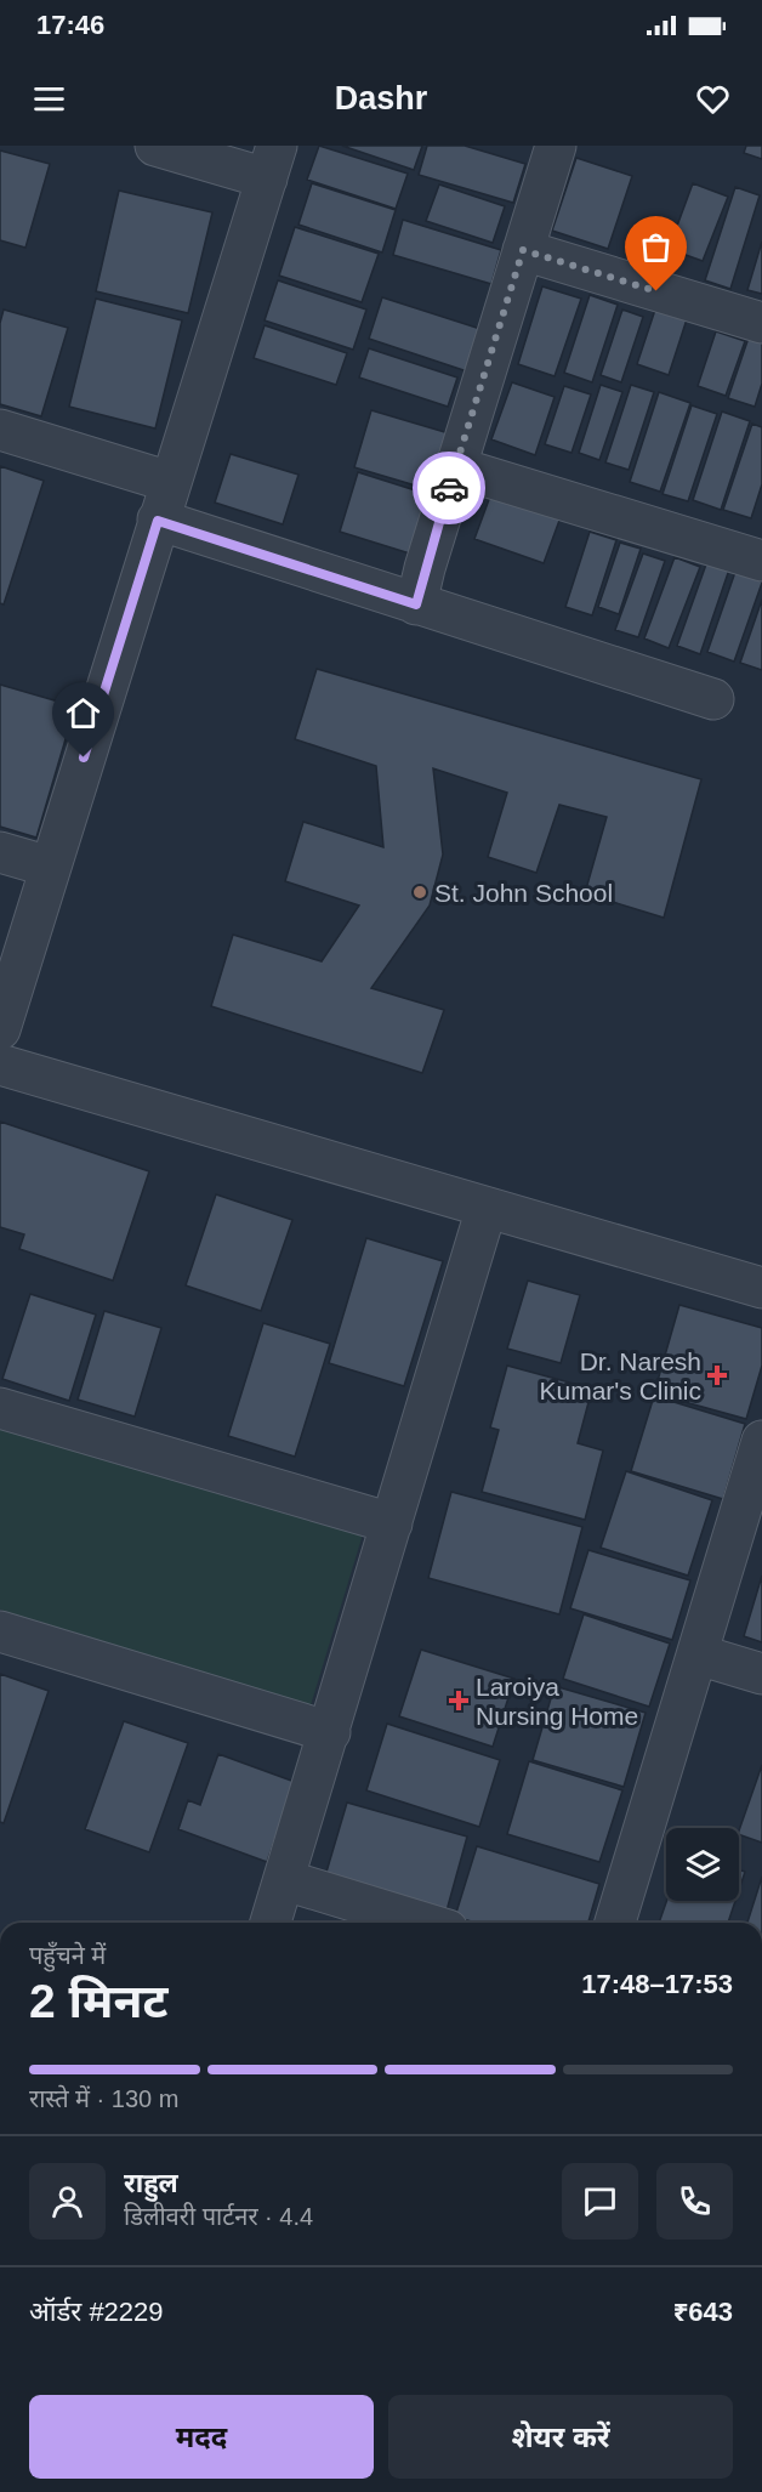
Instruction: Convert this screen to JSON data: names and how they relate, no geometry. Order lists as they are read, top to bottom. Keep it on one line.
{"places":{"other":["St. John School"],"health":["Dr. Naresh Kumar's Clinic","Laroiya Nursing Home"]},"page":{"status":"17:46","header":"Dashr","heading":["2 मिनट","पहुँचने में","17:48–17:53"],"panel":["राहुल","डिलीवरी पार्टनर · 4.4","ऑर्डर #2229","₹643"],"bar":"रास्ते में · 130 m","buttons":["मदद","शेयर करें"]}}
